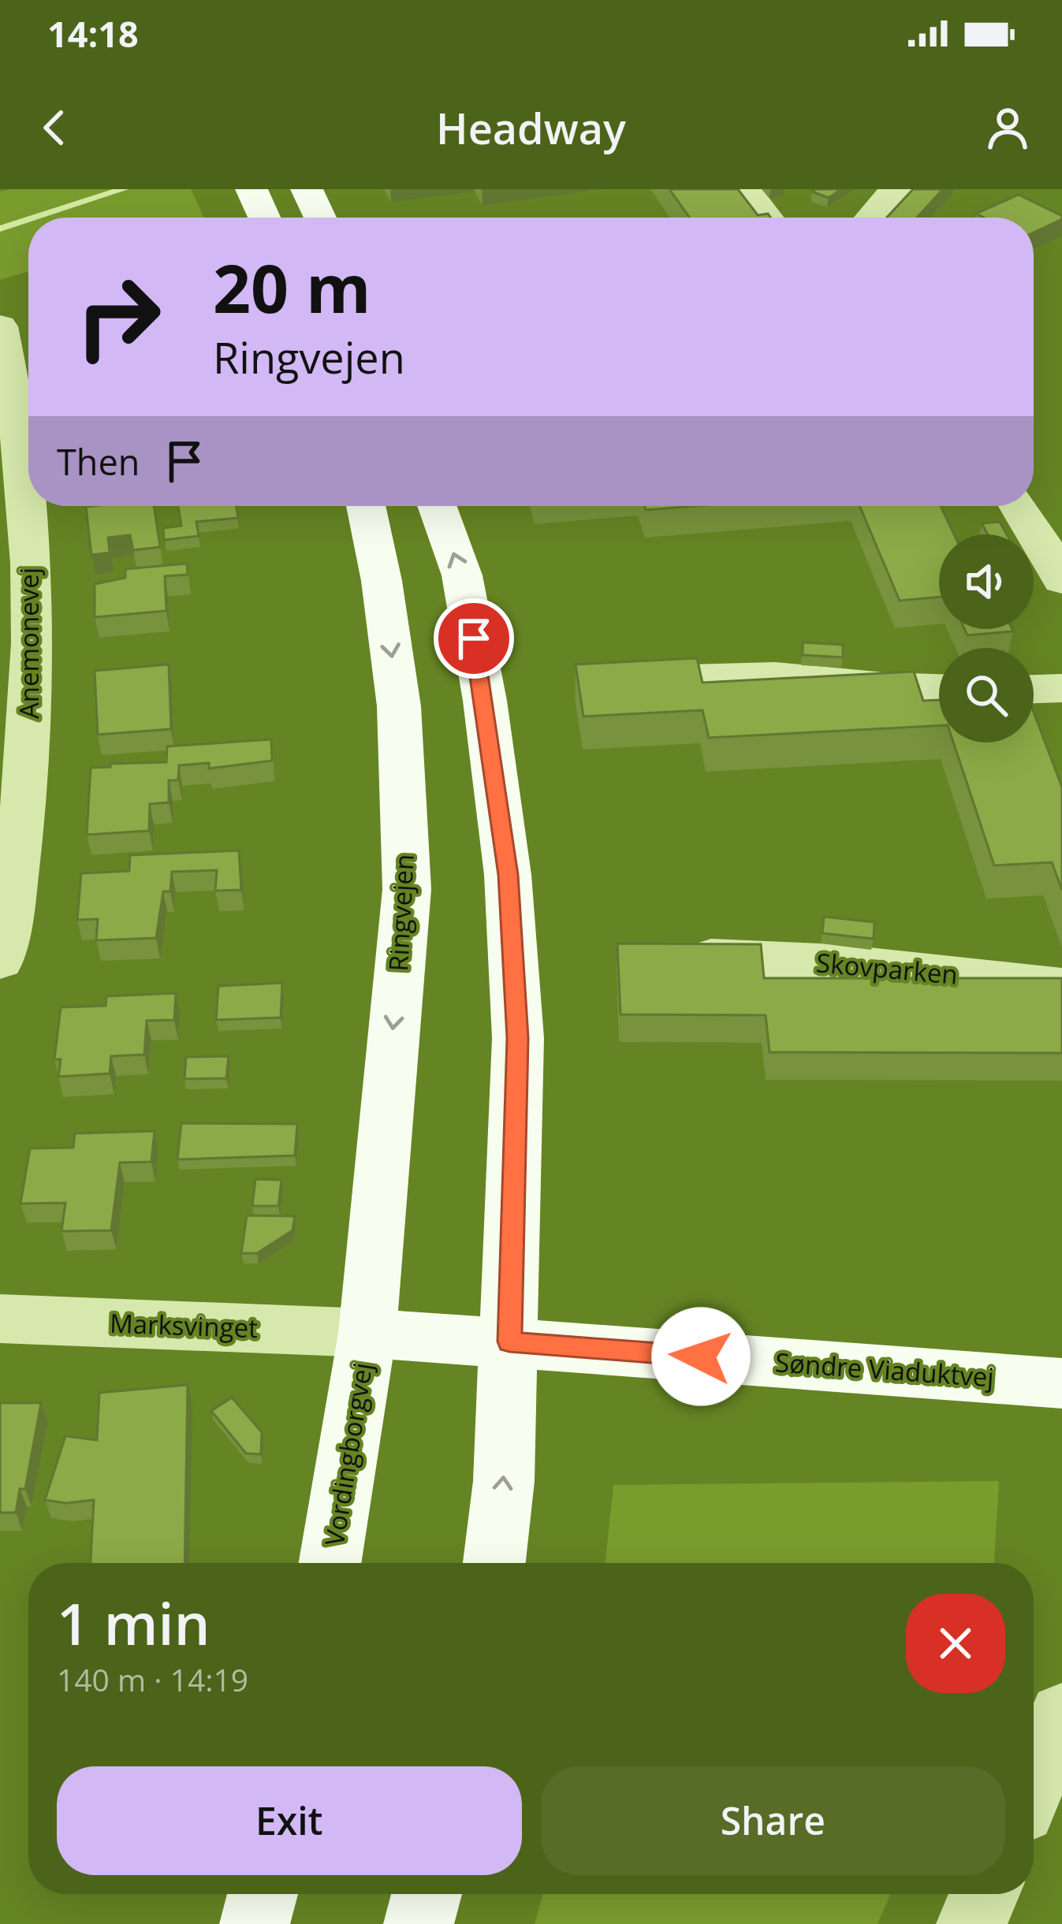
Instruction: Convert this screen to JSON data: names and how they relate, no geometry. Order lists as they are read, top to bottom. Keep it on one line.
{"streets":{"main road":["Ringvejen","Søndre Viaduktvej","Vordingborgvej"],"street":["Anemonevej","Skovparken","Marksvinget"]},"crossings":[["Ringvejen","Marksvinget"],["Ringvejen","Søndre Viaduktvej"],["Ringvejen","Vordingborgvej"],["Marksvinget","Søndre Viaduktvej"],["Marksvinget","Vordingborgvej"],["Søndre Viaduktvej","Vordingborgvej"]],"page":{"status":"14:18","header":"Headway","turn":["20 m","Ringvejen"],"then":"Then","heading":["1 min","140 m · 14:19"],"buttons":["Exit","Share"]}}
